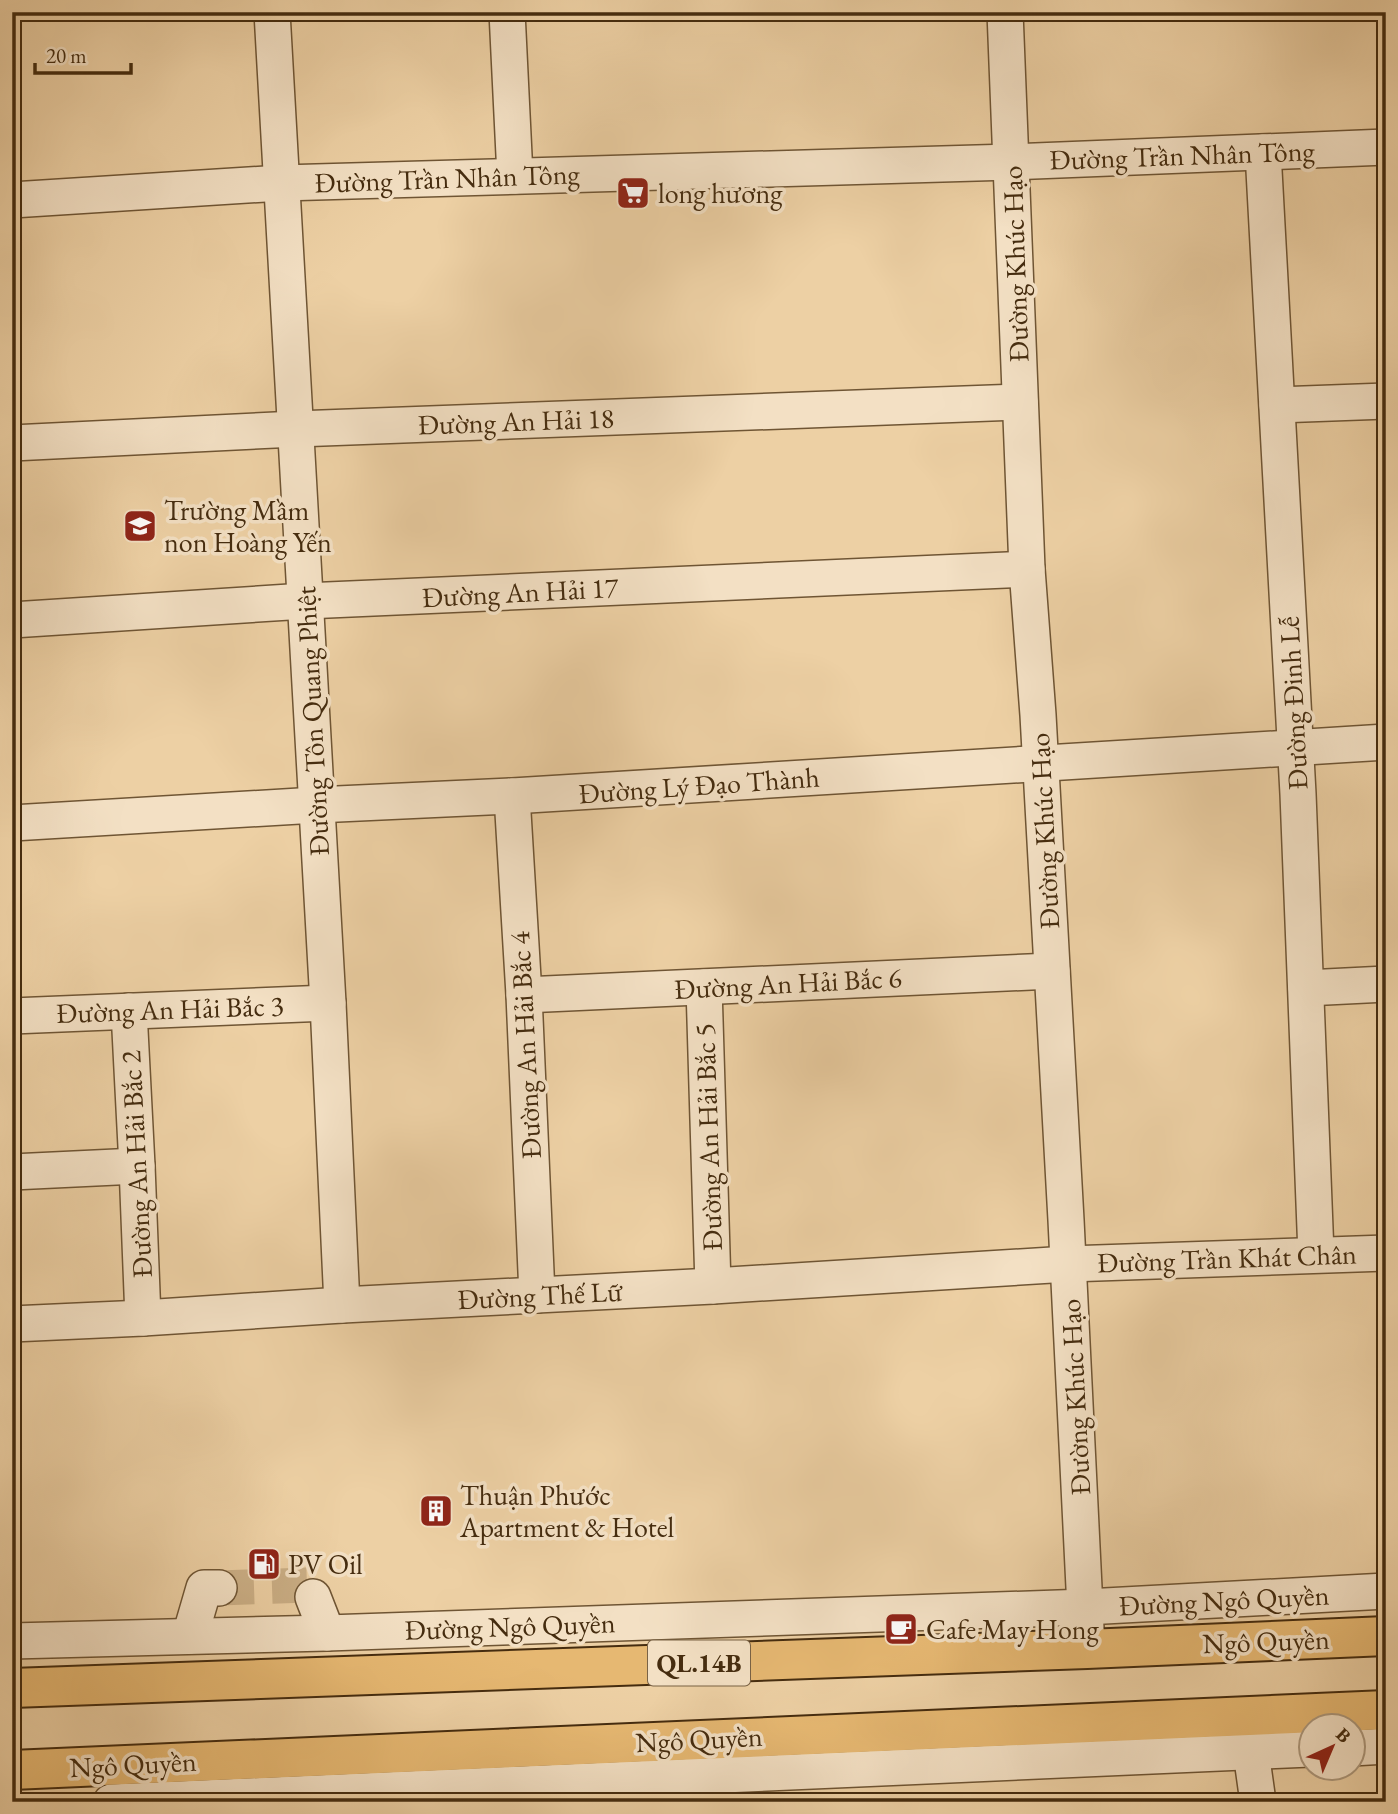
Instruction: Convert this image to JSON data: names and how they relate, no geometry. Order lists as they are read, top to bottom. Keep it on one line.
{"streets":{"highway":["Ngô Quyền","QL.14B"],"street":["Đường Trần Nhân Tông","Đường Khúc Hạo","Đường An Hải 18","Đường An Hải 17","Đường Đinh Lễ","Đường Tôn Quang Phiệt","Đường Lý Đạo Thành","Đường An Hải Bắc 6","Đường An Hải Bắc 3","Đường An Hải Bắc 4","Đường An Hải Bắc 5","Đường An Hải Bắc 2","Đường Trần Khát Chân","Đường Thế Lữ","Đường Ngô Quyền"]},"crossings":[["Đường Trần Nhân Tông","Đường Khúc Hạo"],["Đường Trần Nhân Tông","Đường Đinh Lễ"],["Đường Trần Nhân Tông","Đường Tôn Quang Phiệt"],["Đường Khúc Hạo","Đường An Hải 18"],["Đường Khúc Hạo","Đường An Hải 17"],["Đường Khúc Hạo","Đường Lý Đạo Thành"],["Đường Khúc Hạo","Đường An Hải Bắc 6"],["Đường Khúc Hạo","Đường Trần Khát Chân"],["Đường Khúc Hạo","Đường Thế Lữ"],["Đường Khúc Hạo","Đường Ngô Quyền"],["Đường Khúc Hạo","Ngô Quyền"],["Đường An Hải 18","Đường Tôn Quang Phiệt"],["Đường An Hải 17","Đường Tôn Quang Phiệt"],["Đường Đinh Lễ","Đường Lý Đạo Thành"],["Đường Đinh Lễ","Đường Trần Khát Chân"],["Đường Tôn Quang Phiệt","Đường Lý Đạo Thành"],["Đường Tôn Quang Phiệt","Đường An Hải Bắc 3"],["Đường Tôn Quang Phiệt","Đường Thế Lữ"],["Đường Lý Đạo Thành","Đường An Hải Bắc 4"],["Đường An Hải Bắc 6","Đường An Hải Bắc 4"],["Đường An Hải Bắc 6","Đường An Hải Bắc 5"],["Đường An Hải Bắc 3","Đường An Hải Bắc 2"],["Đường An Hải Bắc 4","Đường Thế Lữ"],["Đường An Hải Bắc 5","Đường Thế Lữ"],["Đường An Hải Bắc 2","Đường Thế Lữ"],["Đường Trần Khát Chân","Đường Thế Lữ"]],"places":{"supermarket":["long hương"],"school or university":["Trường Mầm non Hoàng Yến"],"building":["Thuận Phước Apartment & Hotel"],"fuel station":["PV Oil"],"cafe":["Cafe May Hong"]},"scale_bar":"20 m","north":"top right"}
